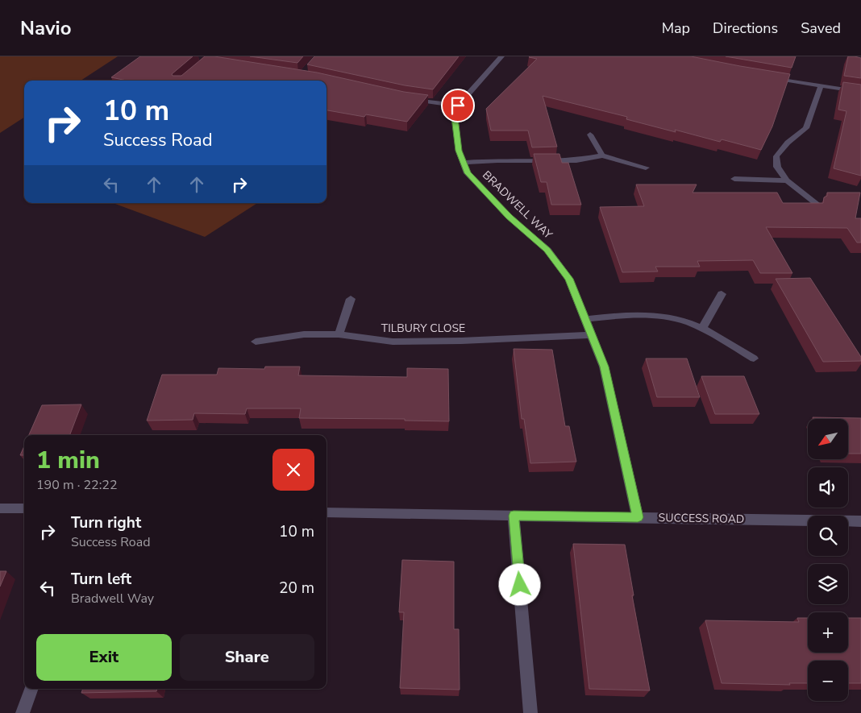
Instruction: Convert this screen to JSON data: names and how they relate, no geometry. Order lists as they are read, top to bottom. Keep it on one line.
{"streets":{"street":["BRADWELL WAY","TILBURY CLOSE","SUCCESS ROAD"]},"crossings":[["BRADWELL WAY","TILBURY CLOSE"],["BRADWELL WAY","SUCCESS ROAD"]],"north":"bottom left","page":{"header":"Navio","nav":["Map","Directions","Saved"],"turn":["10 m","Success Road"],"map_buttons":["+","−"],"heading":["1 min","190 m · 22:22"],"list":[{"name":"Turn right","note":"Success Road","value":"10 m"},{"name":"Turn left","note":"Bradwell Way","value":"20 m"}],"buttons":["Exit","Share"]}}
